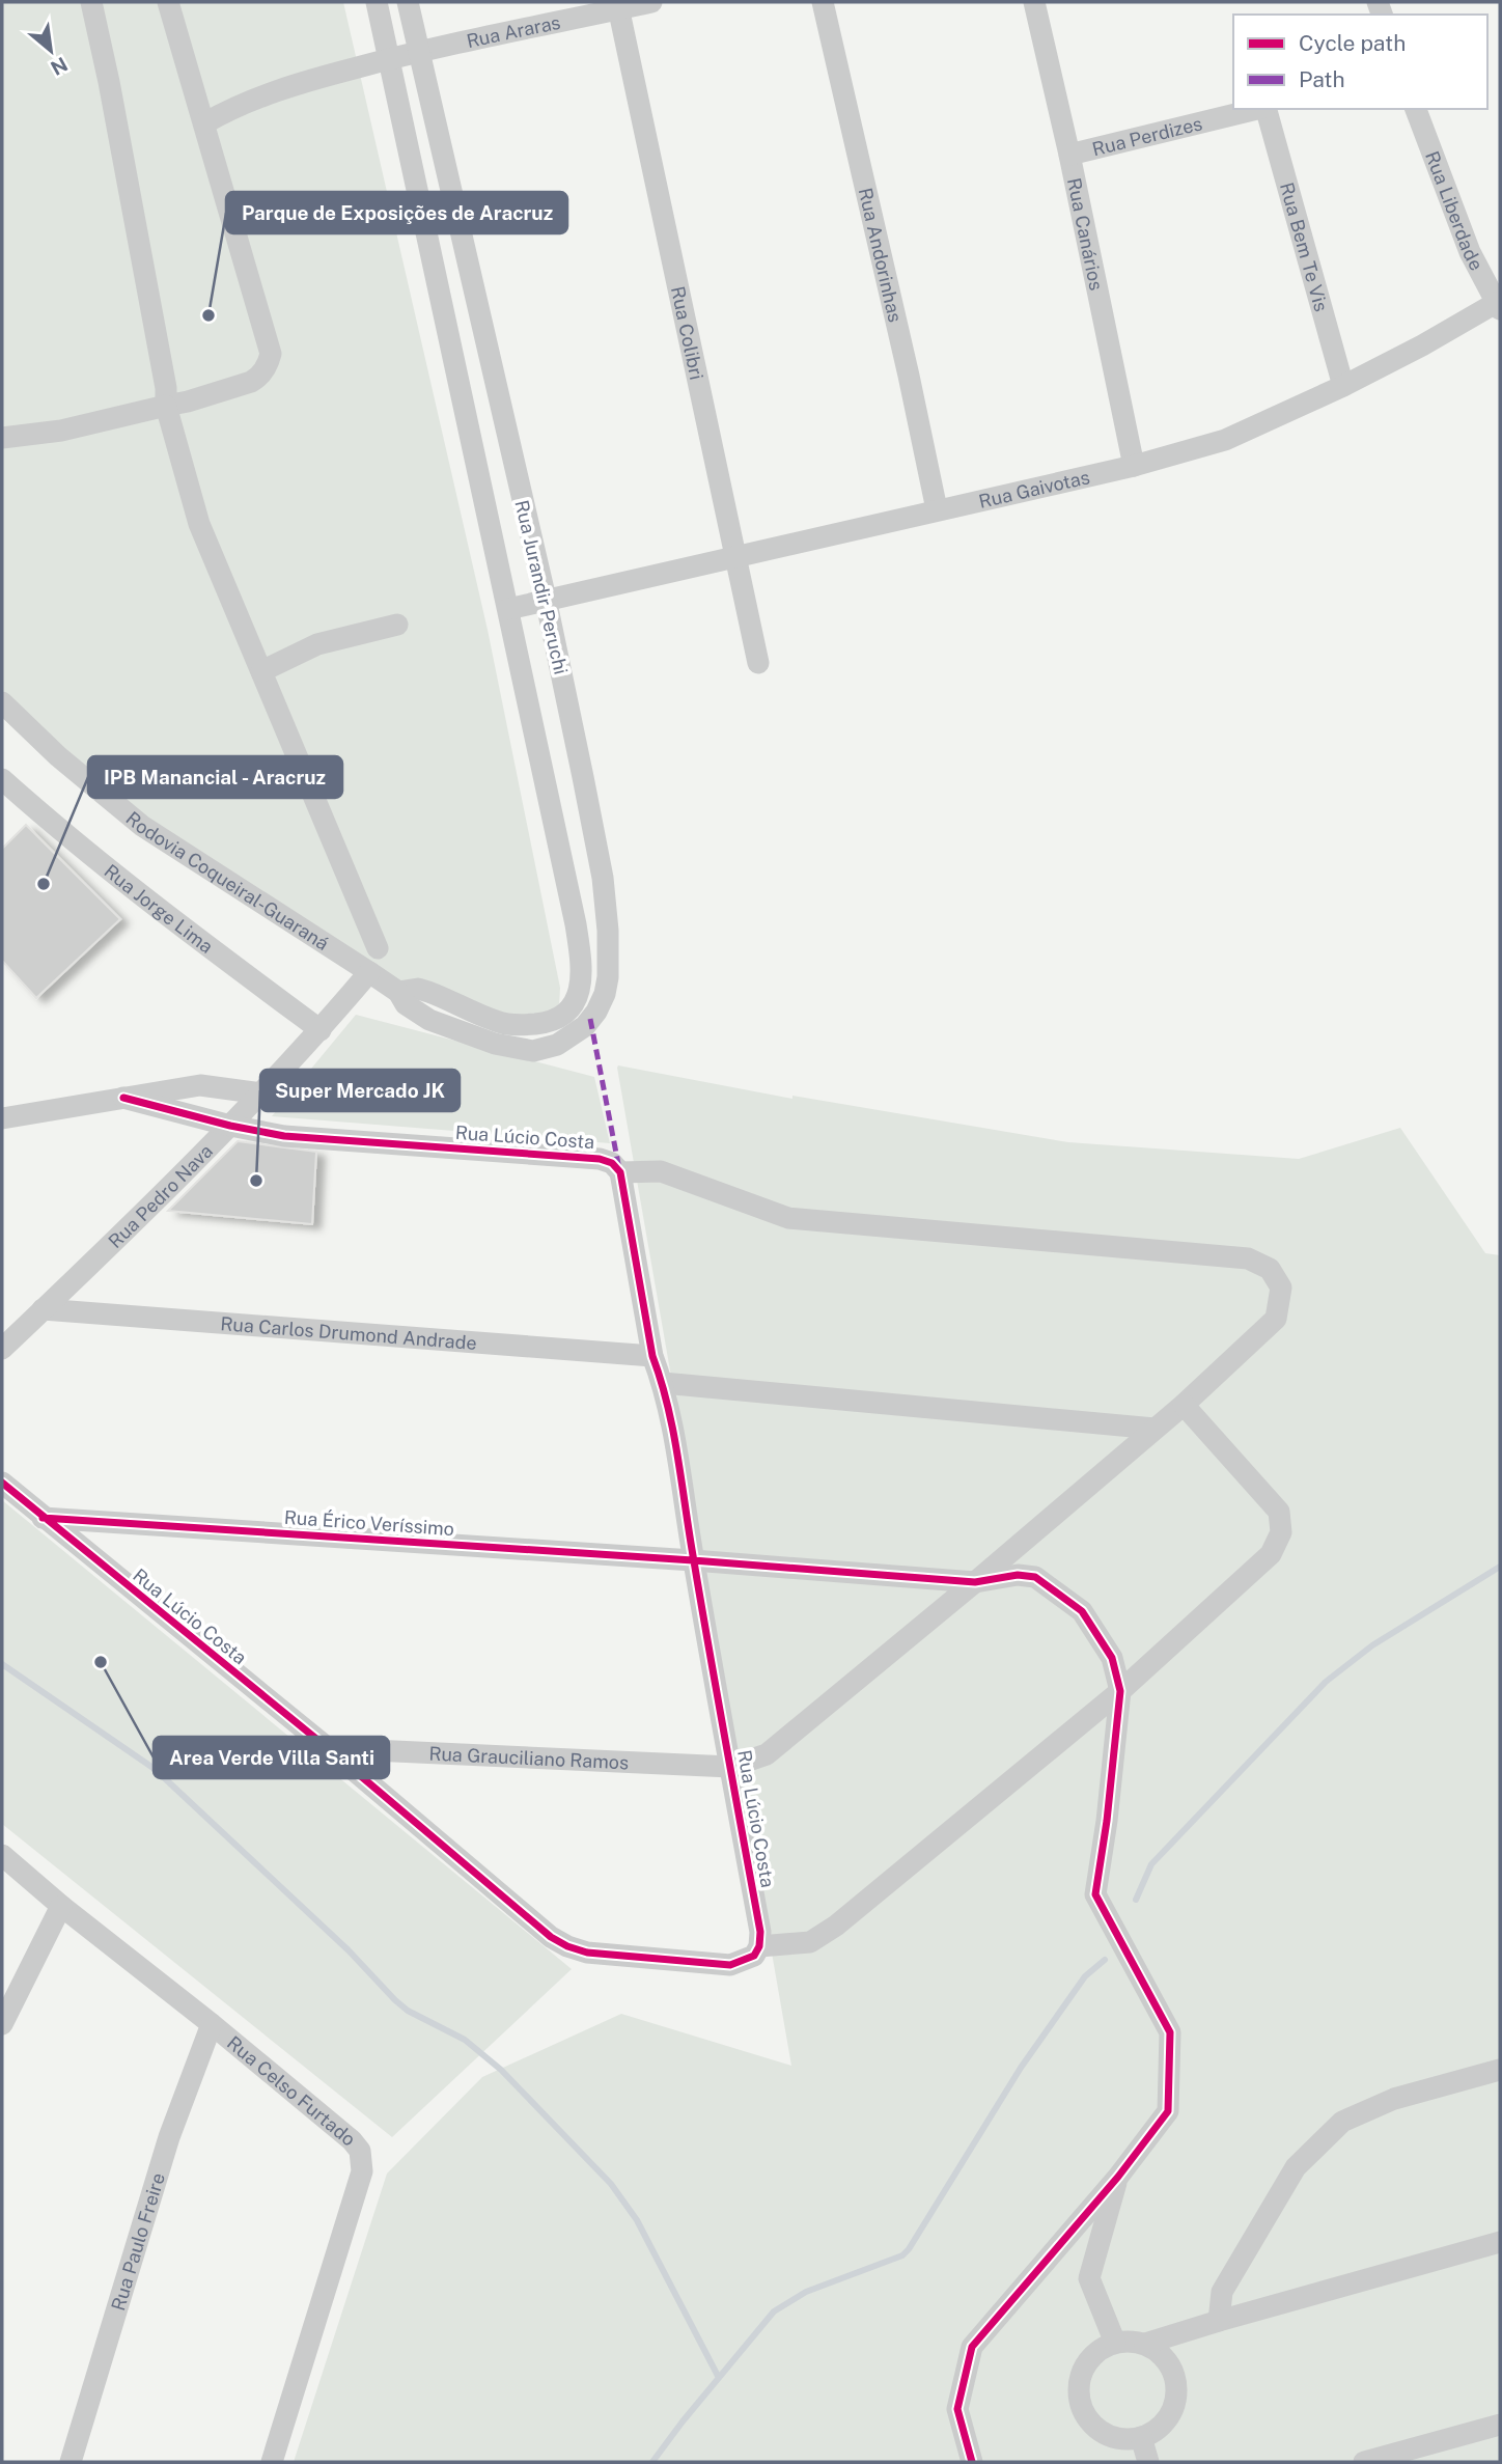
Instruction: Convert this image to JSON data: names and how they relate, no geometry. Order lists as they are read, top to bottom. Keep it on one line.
{"streets":{"street":["Rua Araras","Rua Perdizes","Rua Liberdade","Rua Canários","Rua Bem Te Vis","Rua Andorinhas","Rua Colibri","Rua Gaivotas","Rua Jurandir Peruchi","Rodovia Coqueiral-Guaraná","Rua Jorge Lima","Rua Lúcio Costa","Rua Pedro Nava","Rua Carlos Drumond Andrade","Rua Érico Veríssimo","Rua Grauciliano Ramos","Rua Celso Furtado","Rua Paulo Freire"]},"crossings":[["Rua Araras","Rua Colibri"],["Rua Araras","Rua Jurandir Peruchi"],["Rua Perdizes","Rua Canários"],["Rua Liberdade","Rua Gaivotas"],["Rua Canários","Rua Gaivotas"],["Rua Bem Te Vis","Rua Gaivotas"],["Rua Andorinhas","Rua Gaivotas"],["Rua Colibri","Rua Gaivotas"],["Rua Gaivotas","Rua Jurandir Peruchi"],["Rua Jurandir Peruchi","Rodovia Coqueiral-Guaraná"],["Rodovia Coqueiral-Guaraná","Rua Pedro Nava"],["Rua Jorge Lima","Rua Pedro Nava"],["Rua Lúcio Costa","Rua Pedro Nava"],["Rua Lúcio Costa","Rua Carlos Drumond Andrade"],["Rua Lúcio Costa","Rua Érico Veríssimo"],["Rua Lúcio Costa","Rua Grauciliano Ramos"],["Rua Pedro Nava","Rua Carlos Drumond Andrade"],["Rua Celso Furtado","Rua Paulo Freire"]],"places":["Parque de Exposições de Aracruz","IPB Manancial - Aracruz","Super Mercado JK","Area Verde Villa Santi"],"legend":["Cycle path","Path"],"north":"bottom right"}
